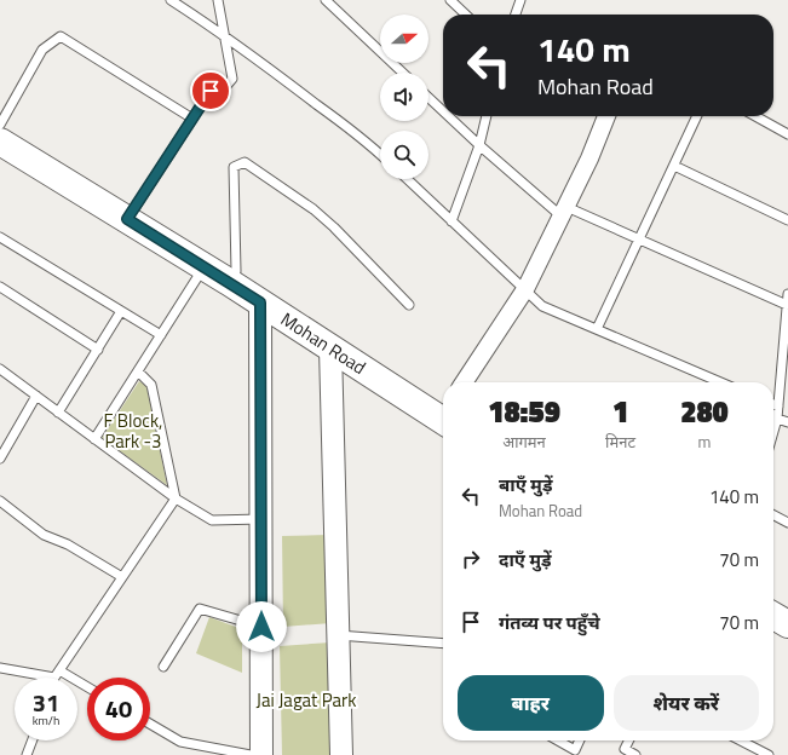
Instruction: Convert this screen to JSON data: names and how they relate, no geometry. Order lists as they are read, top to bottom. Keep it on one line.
{"streets":{"main road":["Mohan Road"]},"parks":["F Block, Park -3","Jai Jagat Park"],"north":"right","page":{"turn":["140 m","Mohan Road"],"eta":["18:59","आगमन","1","मिनट","280","m"],"list":[{"name":"बाएँ मुड़ें","note":"Mohan Road","value":"140 m"},{"name":"दाएँ मुड़ें","value":"70 m"},{"name":"गंतव्य पर पहुँचे","value":"70 m"}],"buttons":["बाहर","शेयर करें"],"speed":"31 km/h","limit":"40"}}
